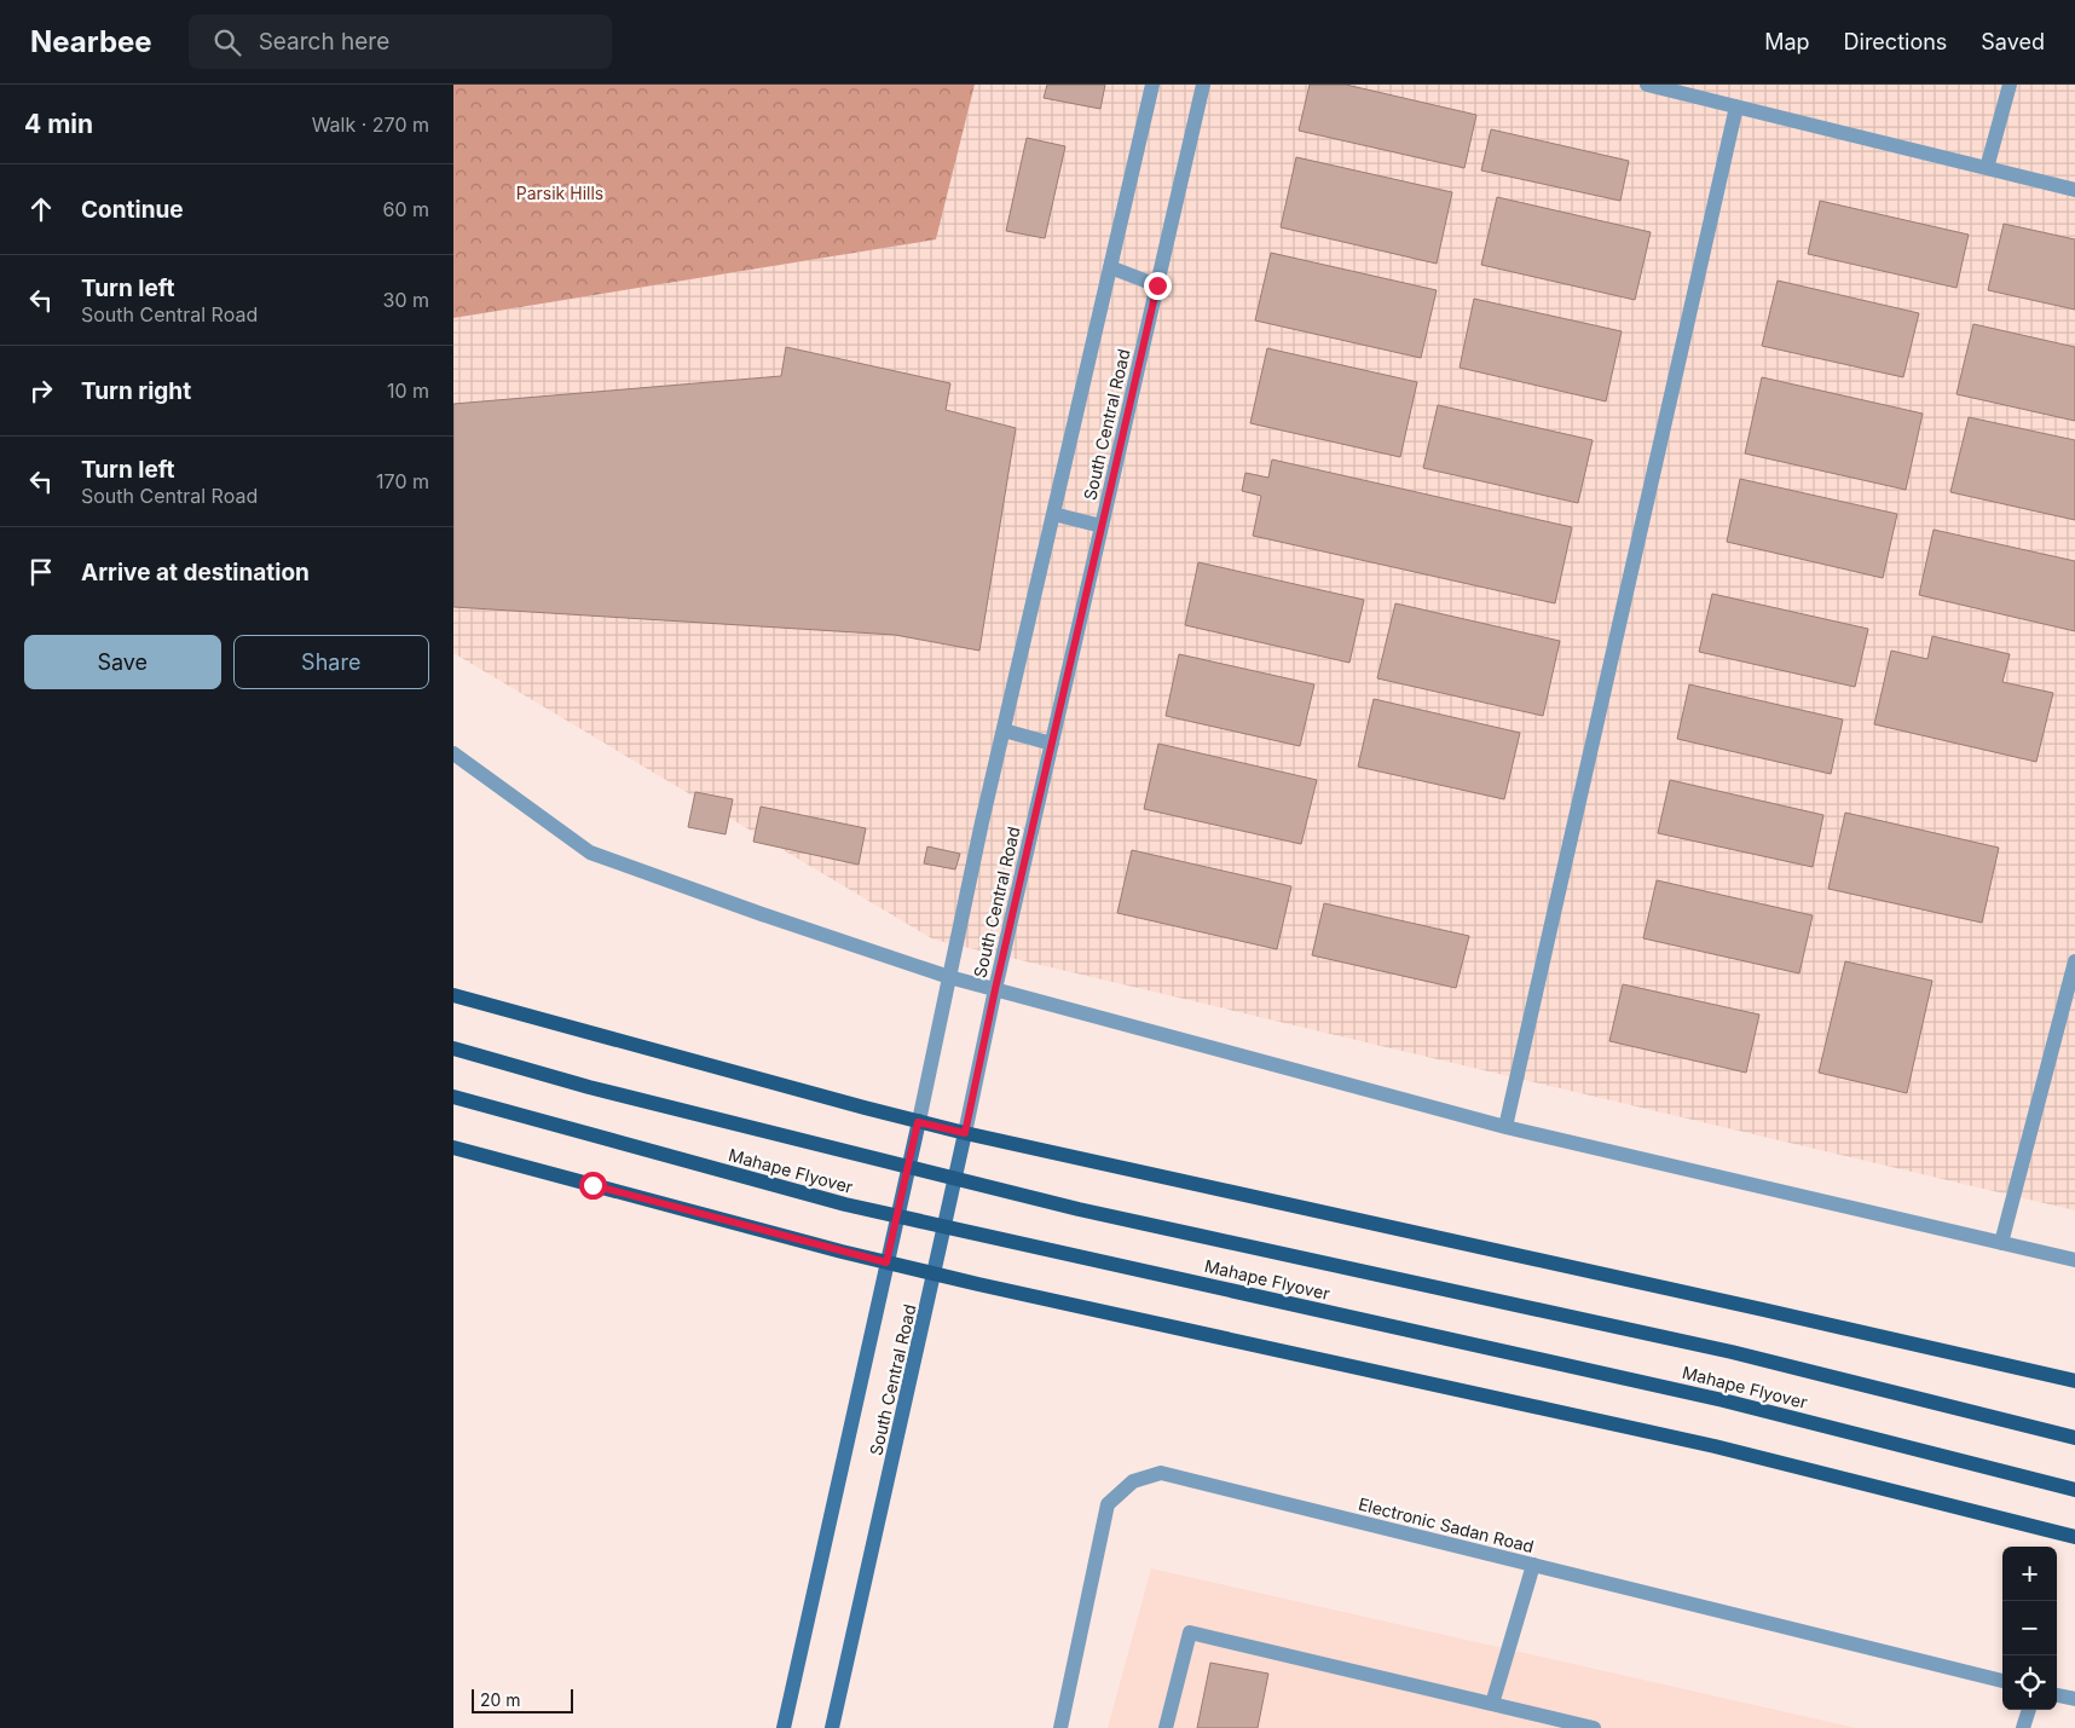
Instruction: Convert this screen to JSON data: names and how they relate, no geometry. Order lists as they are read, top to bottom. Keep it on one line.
{"streets":{"main road":["South Central Road","Mahape Flyover"],"street":["Electronic Sadan Road"]},"parks":["Parsik Hills"],"scale_bar":"20 m","page":{"header":"Nearbee","search":"Search here","nav":["Map","Directions","Saved"],"heading":["4 min","Walk · 270 m"],"list":[["Continue","60 m"],["Turn left","South Central Road","30 m"],["Turn right","10 m"],["Turn left","South Central Road","170 m"],"Arrive at destination"],"buttons":["Save","Share"],"map_buttons":["+","−"],"scale":"20 m"}}
